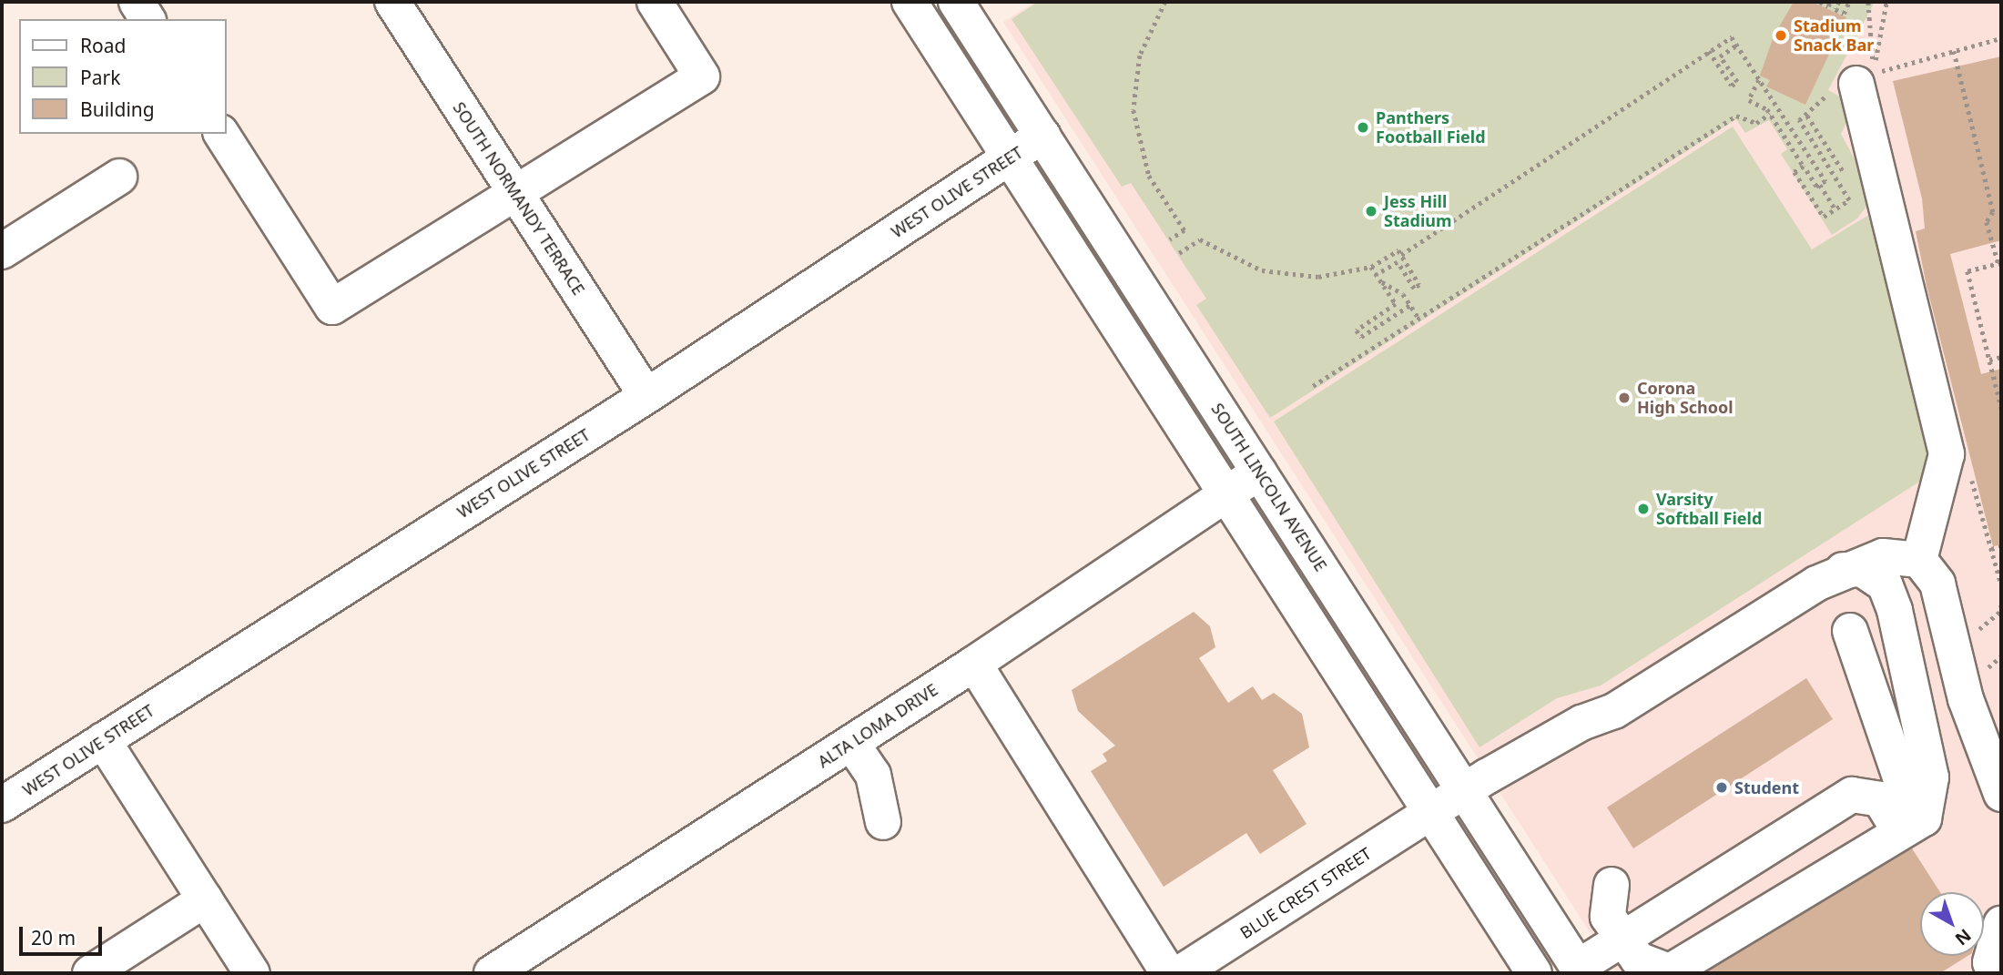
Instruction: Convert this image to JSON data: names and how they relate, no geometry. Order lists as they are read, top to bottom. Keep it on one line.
{"streets":{"street":["WEST OLIVE STREET","SOUTH NORMANDY TERRACE","SOUTH LINCOLN AVENUE","ALTA LOMA DRIVE","BLUE CREST STREET"]},"crossings":[["WEST OLIVE STREET","SOUTH NORMANDY TERRACE"],["WEST OLIVE STREET","SOUTH LINCOLN AVENUE"],["SOUTH LINCOLN AVENUE","ALTA LOMA DRIVE"],["SOUTH LINCOLN AVENUE","BLUE CREST STREET"]],"places":["Stadium Snack Bar","Panthers Football Field","Jess Hill Stadium","Corona High School","Varsity Softball Field","Student"],"legend":["Road","Park","Building"],"scale_bar":"20 m","north":"bottom right"}
